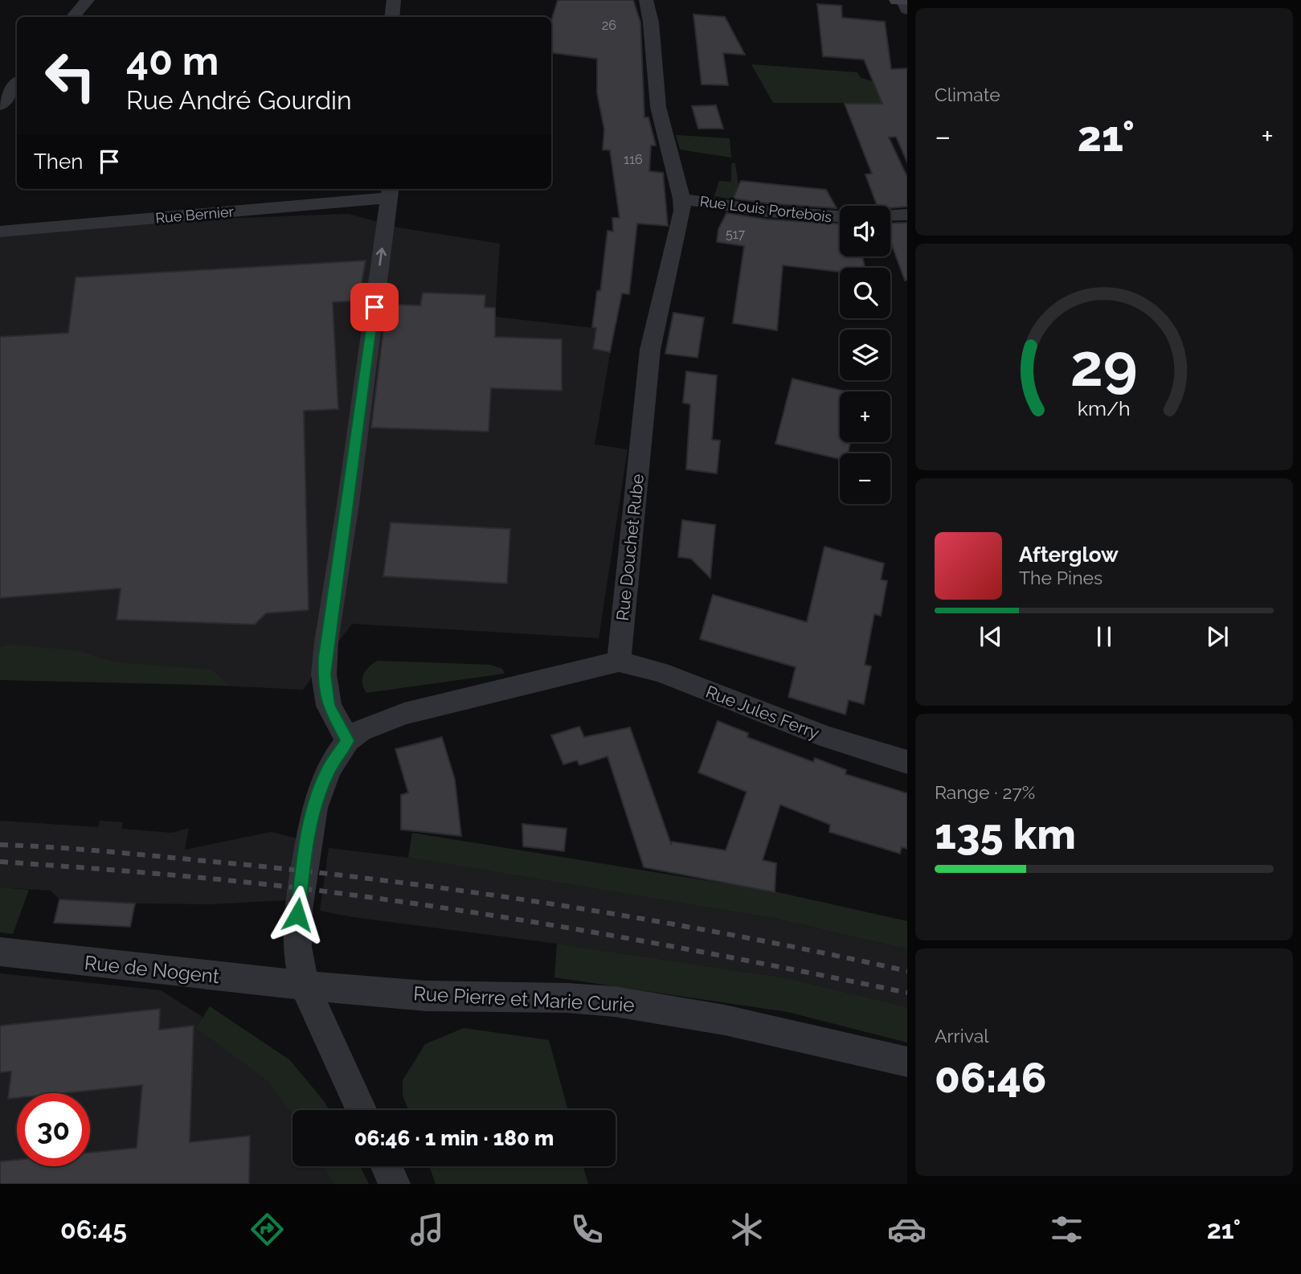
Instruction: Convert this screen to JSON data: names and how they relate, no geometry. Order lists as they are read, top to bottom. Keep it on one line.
{"streets":{"street":["Rue Louis Portebois","Rue Bernier","Rue Douchet Rube","Rue Jules Ferry","Rue de Nogent","Rue Pierre et Marie Curie"]},"crossings":[["Rue Louis Portebois","Rue Douchet Rube"],["Rue Douchet Rube","Rue Jules Ferry"],["Rue de Nogent","Rue Pierre et Marie Curie"]],"house_numbers":["26","116","517"],"page":{"tile":["Climate",["Range · 27%","135 km"],["Arrival","06:46"]],"turn":["40 m","Rue André Gourdin"],"heat":["−","21°","+"],"then":"Then","map_buttons":["+","−"],"song":["Afterglow","The Pines"],"limit":"30","trip":"06:46 · 1 min · 180 m","tabs":["06:45","21°"],"gauge":["29","km/h"]}}
